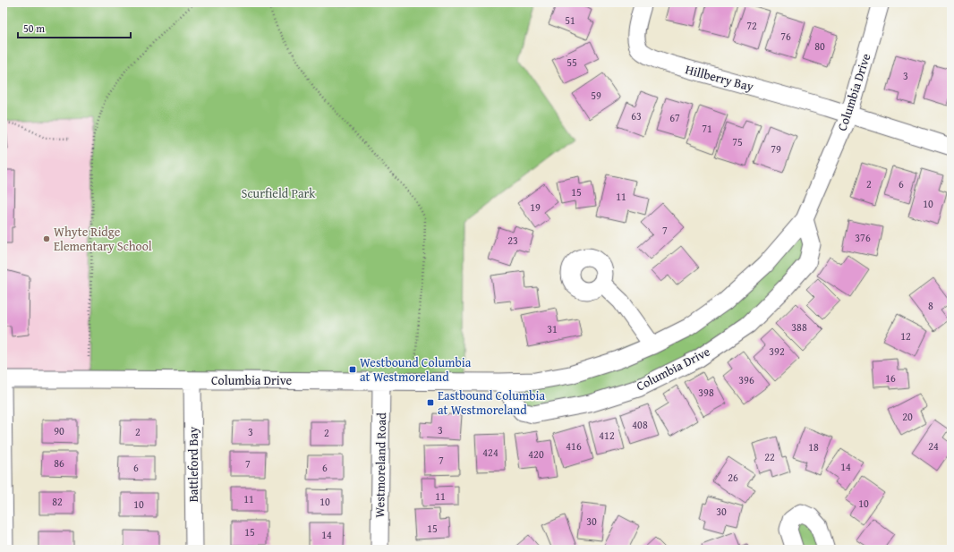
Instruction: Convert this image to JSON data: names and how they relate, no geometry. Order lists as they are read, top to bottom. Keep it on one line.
{"streets":{"street":["Hillberry Bay","Columbia Drive","Battleford Bay","Westmoreland Road"]},"crossings":[["Hillberry Bay","Columbia Drive"],["Columbia Drive","Battleford Bay"],["Columbia Drive","Westmoreland Road"]],"parks":["Scurfield Park"],"places":{"other":["Whyte Ridge Elementary School"],"transit":["Westbound Columbia at Westmoreland","Eastbound Columbia at Westmoreland"]},"house_numbers":["51","72","76","80","55","3","59","63","67","71","75","79","2","6","15","11","10","19","7","376","23","8","388","31","12","392","16","396","398","20","408","3","90","2","3","2","412","416","24","18","424","420","22","7","86","7","14","6","6","26","11","11","82","10","10","10","30","30","15","15","14"],"scale_bar":"50 m"}
